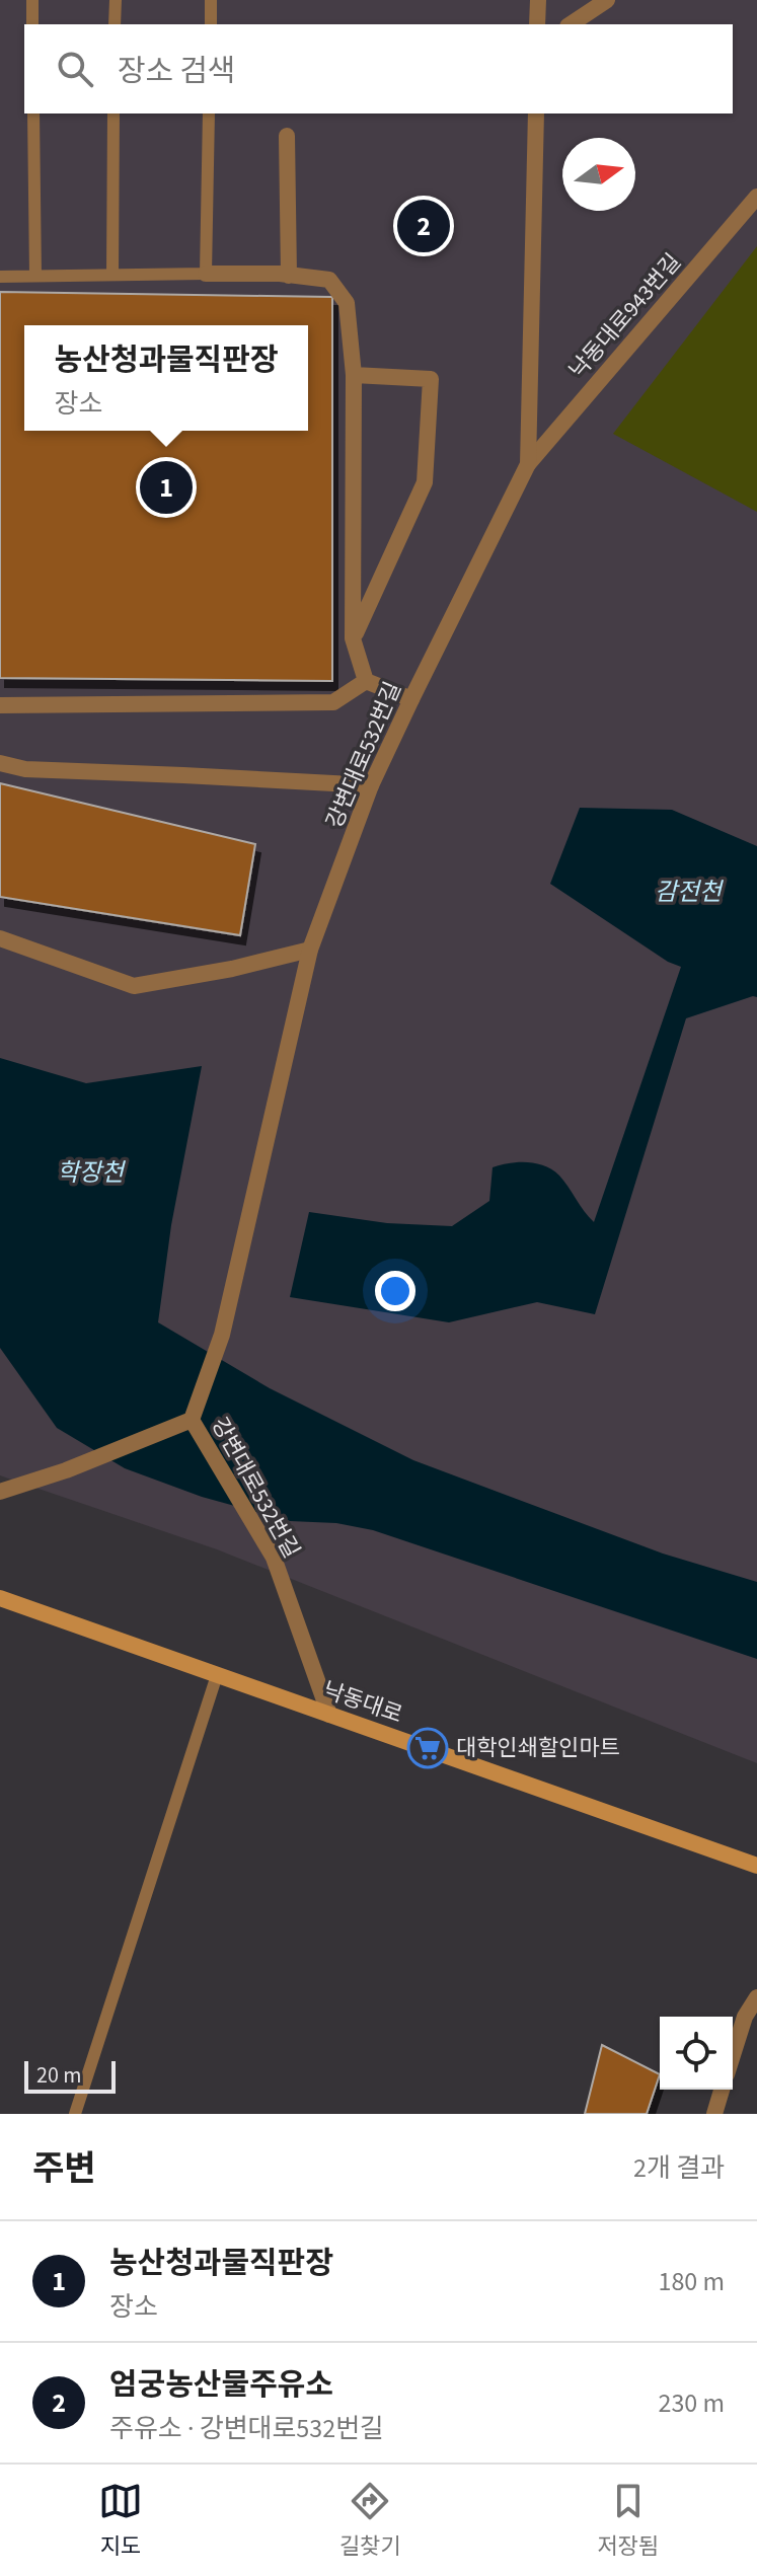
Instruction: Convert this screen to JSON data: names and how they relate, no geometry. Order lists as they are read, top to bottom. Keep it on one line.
{"streets":{"main road":["낙동대로"],"street":["낙동대로943번길","강변대로532번길"]},"crossings":[["낙동대로943번길","강변대로532번길"],["강변대로532번길","낙동대로"]],"water":["감전천","학장천"],"places":{"supermarket":["대학인쇄할인마트"]},"scale_bar":"20 m","north":"right","page":{"search":"장소 검색","pins":["2","1"],"popup":["농산청과물직판장","장소"],"scale":"20 m","heading":["주변","2개 결과"],"list":[{"mark":"1","name":"농산청과물직판장","note":"장소","value":"180 m"},{"mark":"2","name":"엄궁농산물주유소","note":"주유소 · 강변대로532번길","value":"230 m"}],"nav":["지도","길찾기","저장됨"]}}
